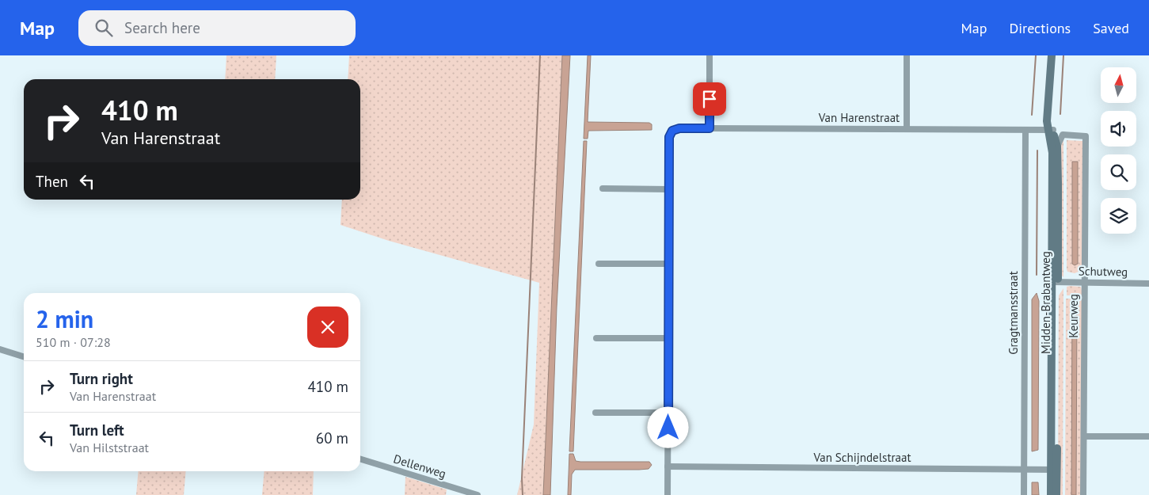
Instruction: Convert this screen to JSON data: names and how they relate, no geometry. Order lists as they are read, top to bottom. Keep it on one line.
{"streets":{"street":["Van Harenstraat","Schutweg","Midden-Brabantweg","Gragtmansstraat","Keurweg","Van Schijndelstraat","Dellenweg"]},"crossings":[["Van Harenstraat","Midden-Brabantweg"],["Van Harenstraat","Gragtmansstraat"],["Schutweg","Midden-Brabantweg"],["Schutweg","Keurweg"],["Midden-Brabantweg","Keurweg"],["Midden-Brabantweg","Van Schijndelstraat"],["Gragtmansstraat","Van Schijndelstraat"]],"north":"top","page":{"header":"Map","search":"Search here","nav":["Map","Directions","Saved"],"turn":["410 m","Van Harenstraat"],"then":"Then","heading":["2 min","510 m · 07:28"],"list":[{"name":"Turn right","note":"Van Harenstraat","value":"410 m"},{"name":"Turn left","note":"Van Hilststraat","value":"60 m"}]}}
